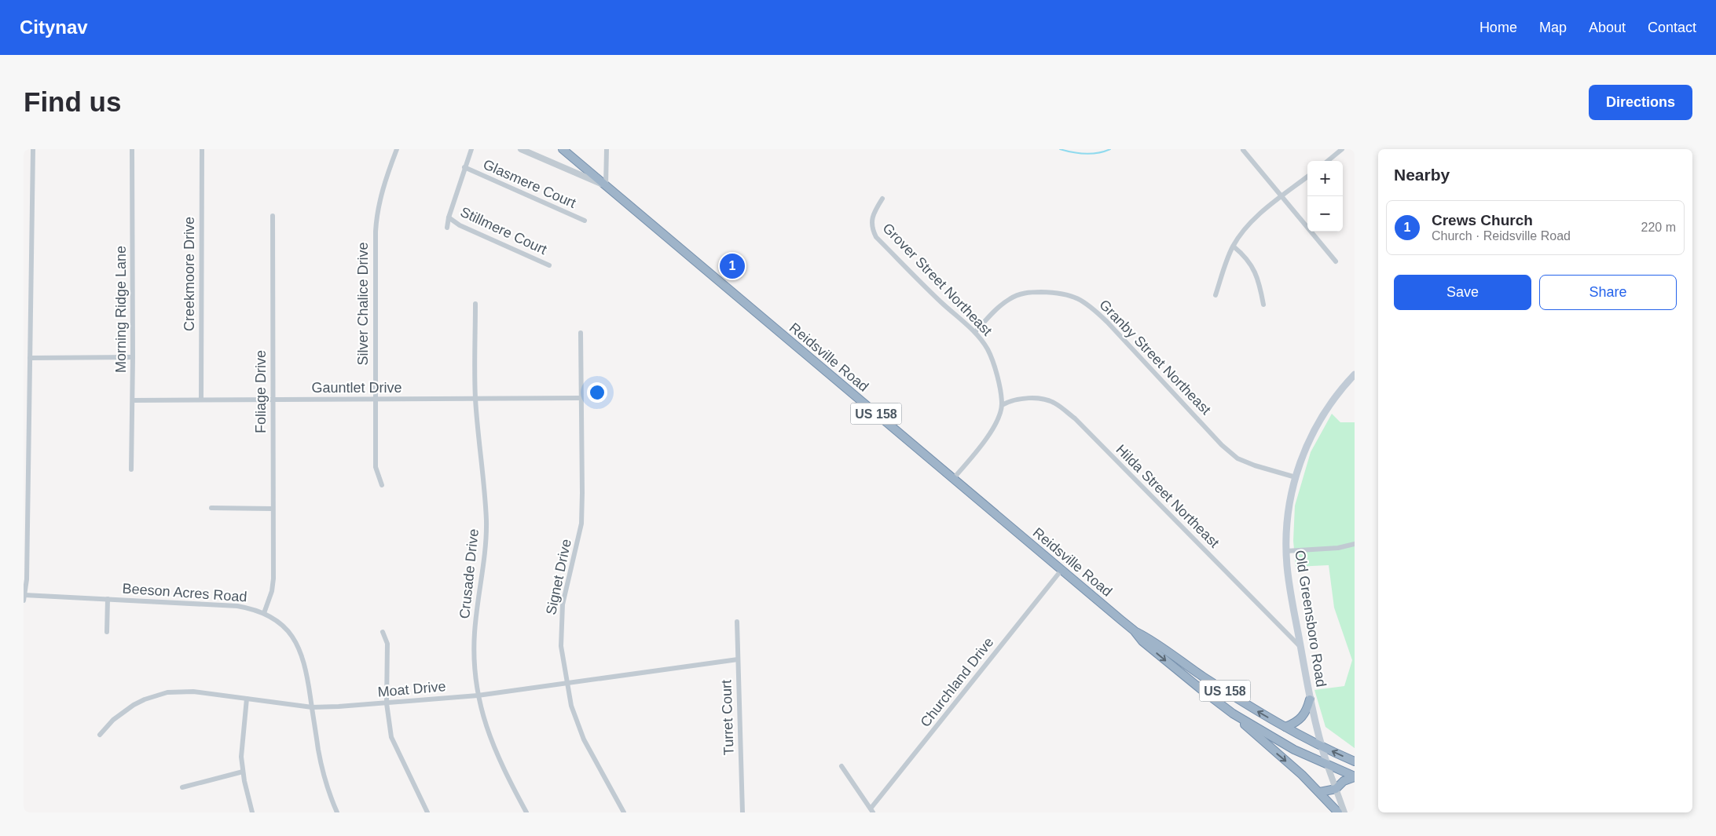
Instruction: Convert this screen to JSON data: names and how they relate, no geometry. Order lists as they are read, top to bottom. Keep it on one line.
{"streets":{"highway":["Reidsville Road","US 158"],"main road":["Old Greensboro Road"],"street":["Glasmere Court","Stillmere Court","Creekmoore Drive","Grover Street Northeast","Silver Chalice Drive","Morning Ridge Lane","Granby Street Northeast","Gauntlet Drive","Foliage Drive","Hilda Street Northeast","Crusade Drive","Signet Drive","Beeson Acres Road","Churchland Drive","Moat Drive","Turret Court"]},"crossings":[["Creekmoore Drive","Gauntlet Drive"],["Grover Street Northeast","Reidsville Road"],["Grover Street Northeast","Granby Street Northeast"],["Grover Street Northeast","Hilda Street Northeast"],["Silver Chalice Drive","Gauntlet Drive"],["Morning Ridge Lane","Gauntlet Drive"],["Reidsville Road","Old Greensboro Road"],["Reidsville Road","Churchland Drive"],["Granby Street Northeast","Old Greensboro Road"],["Gauntlet Drive","Foliage Drive"],["Gauntlet Drive","Crusade Drive"],["Gauntlet Drive","Signet Drive"],["Foliage Drive","Beeson Acres Road"],["Hilda Street Northeast","Old Greensboro Road"],["Crusade Drive","Moat Drive"],["Signet Drive","Moat Drive"],["Beeson Acres Road","Moat Drive"],["Moat Drive","Turret Court"]],"page":{"header":"Citynav","nav":["Home","Map","About","Contact"],"buttons":["Directions",["Save","Share"]],"title":"Find us","heading":"Nearby","map_buttons":["+","−"],"list":[{"mark":"1","name":"Crews Church","note":"Church · Reidsville Road","value":"220 m"}],"pins":"1"}}
